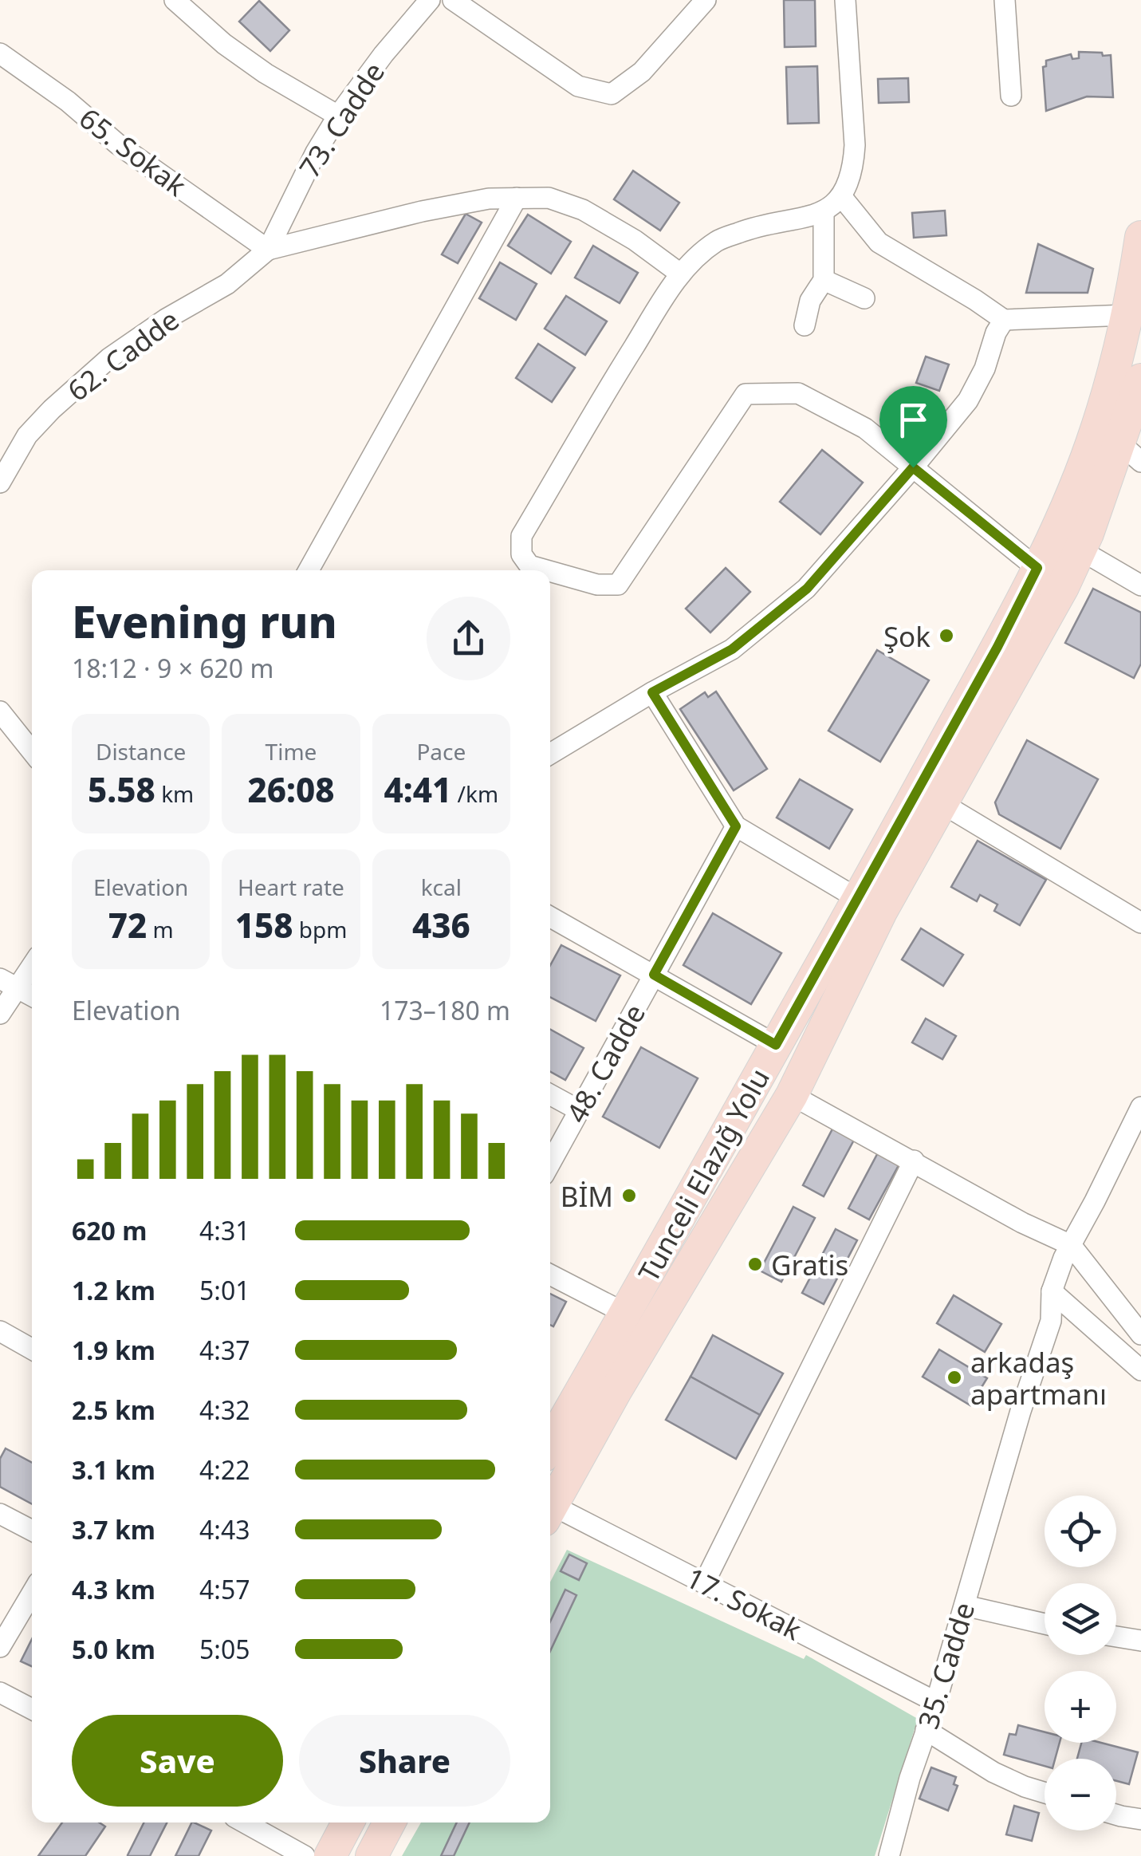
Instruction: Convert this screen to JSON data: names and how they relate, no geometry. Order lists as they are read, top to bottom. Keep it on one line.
{"streets":{"main road":["Tunceli Elazığ Yolu"],"street":["73. Cadde","65. Sokak","62. Cadde","48. Cadde","17. Sokak","35. Cadde"]},"crossings":[["73. Cadde","65. Sokak"],["73. Cadde","62. Cadde"],["65. Sokak","62. Cadde"],["17. Sokak","35. Cadde"]],"places":["Şok","BİM","Gratis","arkadaş apartmanı"],"page":{"heading":["Evening run","18:12 · 9 × 620 m"],"stats":[["Distance","5.58 km"],["Time","26:08"],["Pace","4:41 /km"],["Elevation","72 m"],["Heart rate","158 bpm"],["kcal","436"]],"chart":["Elevation","173–180 m"],"list":[{"name":"620 m","note":"4:31"},{"name":"1.2 km","note":"5:01"},{"name":"1.9 km","note":"4:37"},{"name":"2.5 km","note":"4:32"},{"name":"3.1 km","note":"4:22"},{"name":"3.7 km","note":"4:43"},{"name":"4.3 km","note":"4:57"},{"name":"5.0 km","note":"5:05"}],"map_buttons":["+","−"],"buttons":["Save","Share"]}}
